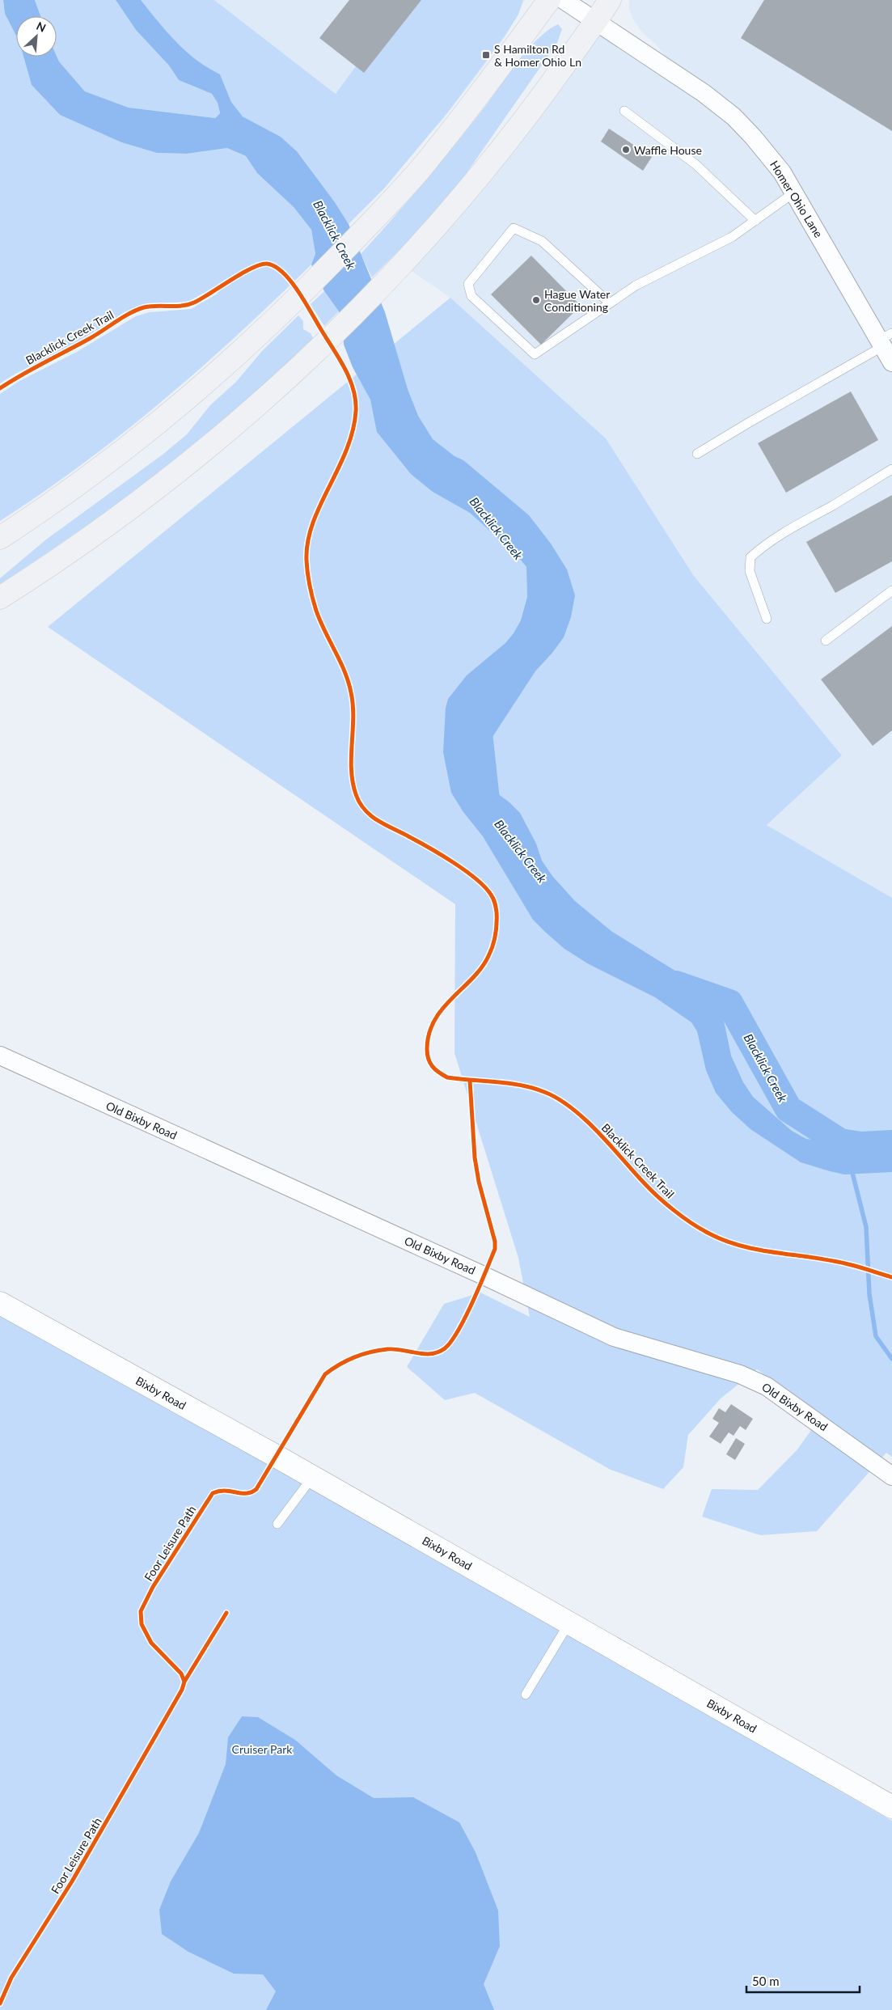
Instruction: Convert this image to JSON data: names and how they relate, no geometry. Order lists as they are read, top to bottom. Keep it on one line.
{"streets":{"street":["Homer Ohio Lane","Old Bixby Road","Bixby Road"],"cycle path":["Blacklick Creek Trail","Foor Leisure Path"]},"water":["Blacklick Creek"],"parks":["Cruiser Park"],"places":{"transit":["S Hamilton Rd & Homer Ohio Ln"],"other":["Waffle House","Hague Water Conditioning"]},"scale_bar":"50 m","north":"top right"}
